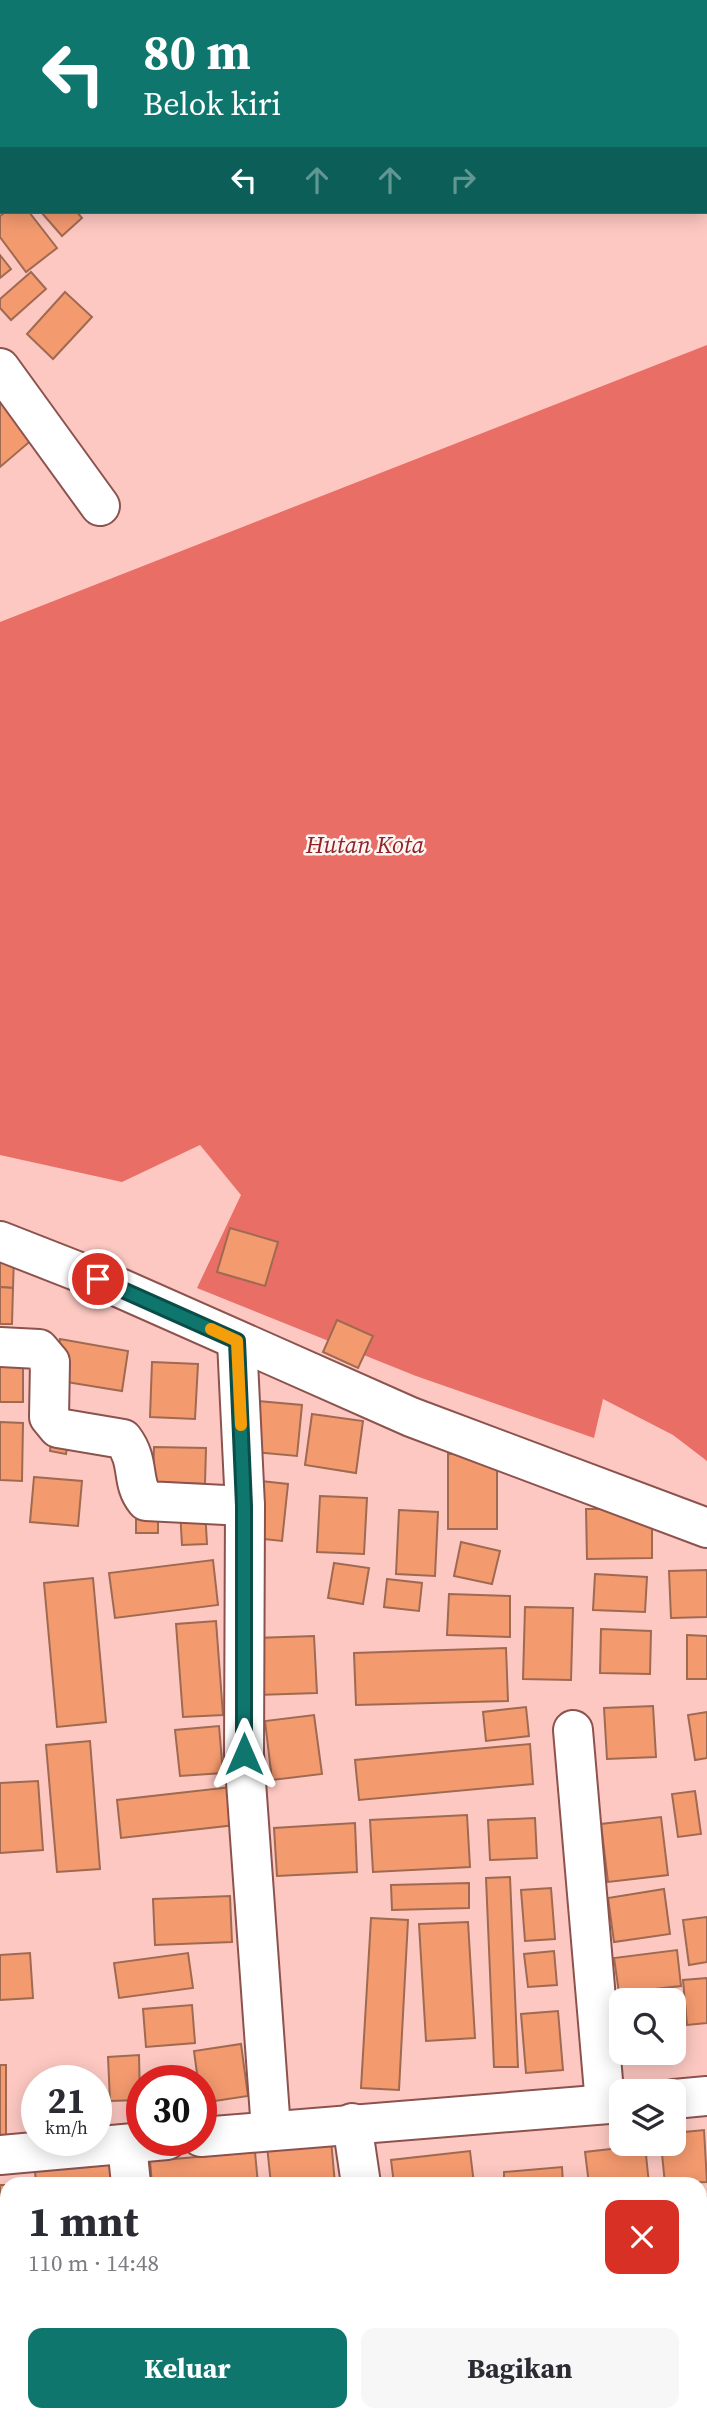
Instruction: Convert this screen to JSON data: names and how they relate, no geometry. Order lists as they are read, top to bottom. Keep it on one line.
{"parks":["Hutan Kota"],"page":{"turn":["80 m","Belok kiri"],"speed":"21 km/h","limit":"30","heading":["1 mnt","110 m · 14:48"],"buttons":["Keluar","Bagikan"]}}
